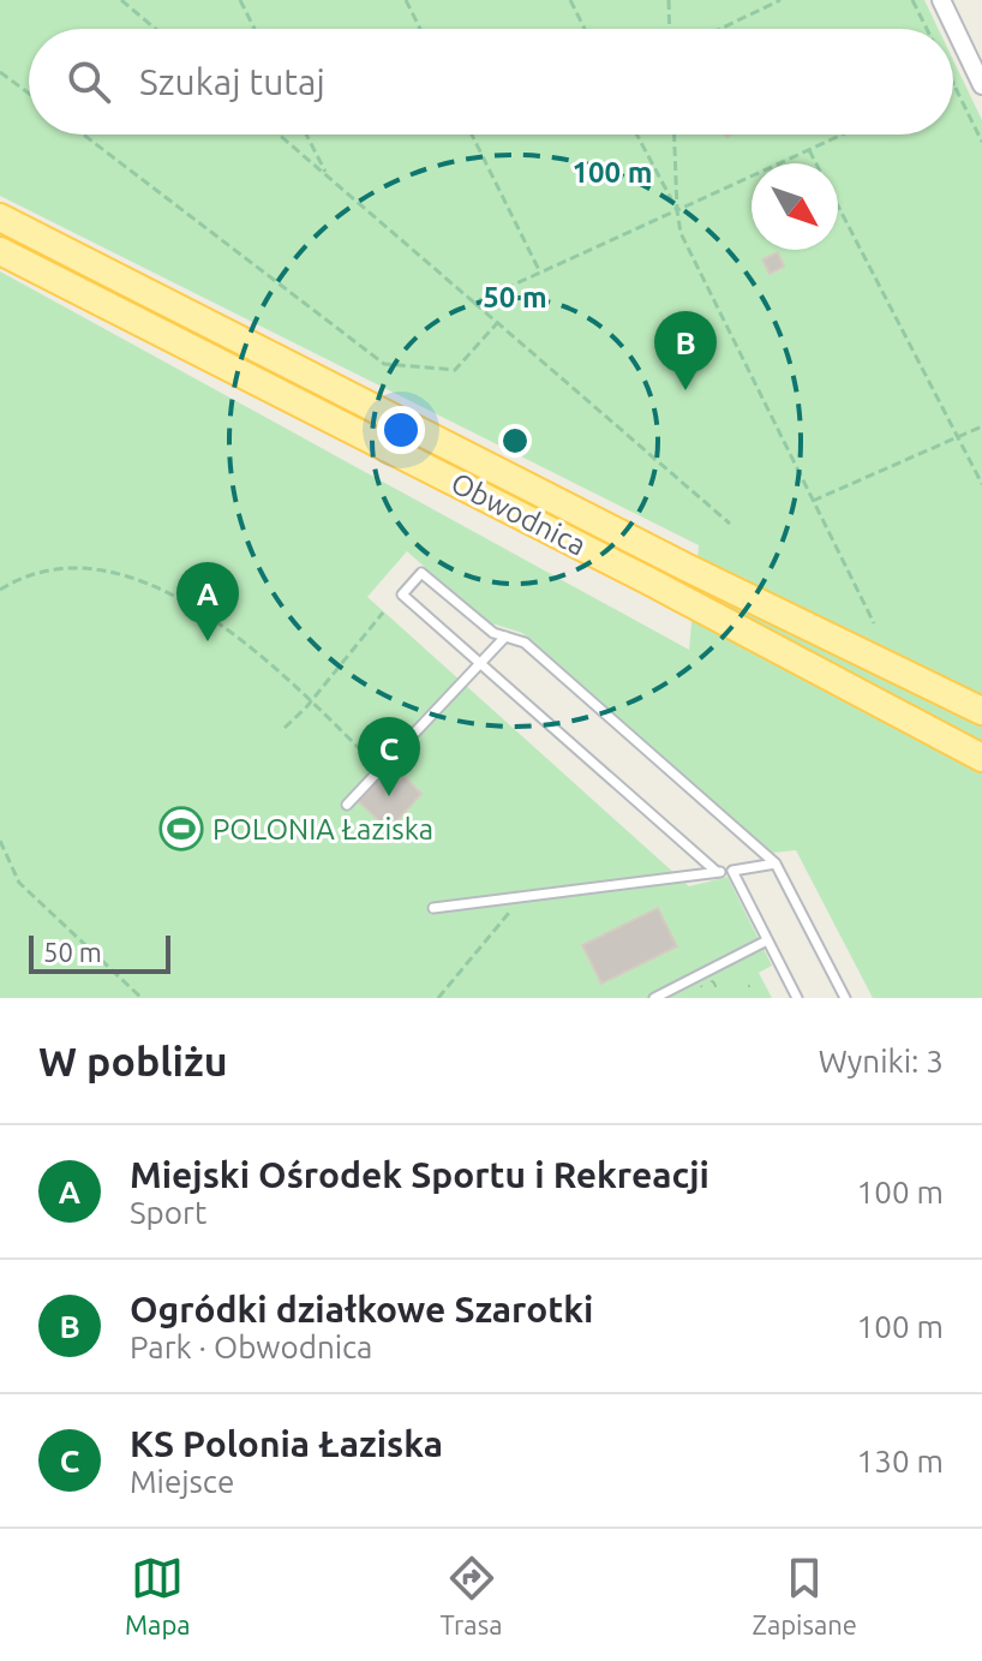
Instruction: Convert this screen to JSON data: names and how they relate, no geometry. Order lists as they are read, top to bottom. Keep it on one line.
{"streets":{"main road":["Obwodnica"]},"places":{"sports":["POLONIA Łaziska"]},"scale_bar":"50 m","north":"bottom right","page":{"search":"Szukaj tutaj","pins":["B","A","C"],"scale":"50 m","heading":["W pobliżu","Wyniki: 3"],"list":[{"mark":"A","name":"Miejski Ośrodek Sportu i Rekreacji","note":"Sport","value":"100 m"},{"mark":"B","name":"Ogródki działkowe Szarotki","note":"Park · Obwodnica","value":"100 m"},{"mark":"C","name":"KS Polonia Łaziska","note":"Miejsce","value":"130 m"}],"nav":["Mapa","Trasa","Zapisane"]},"rings":["100 m","50 m"]}
